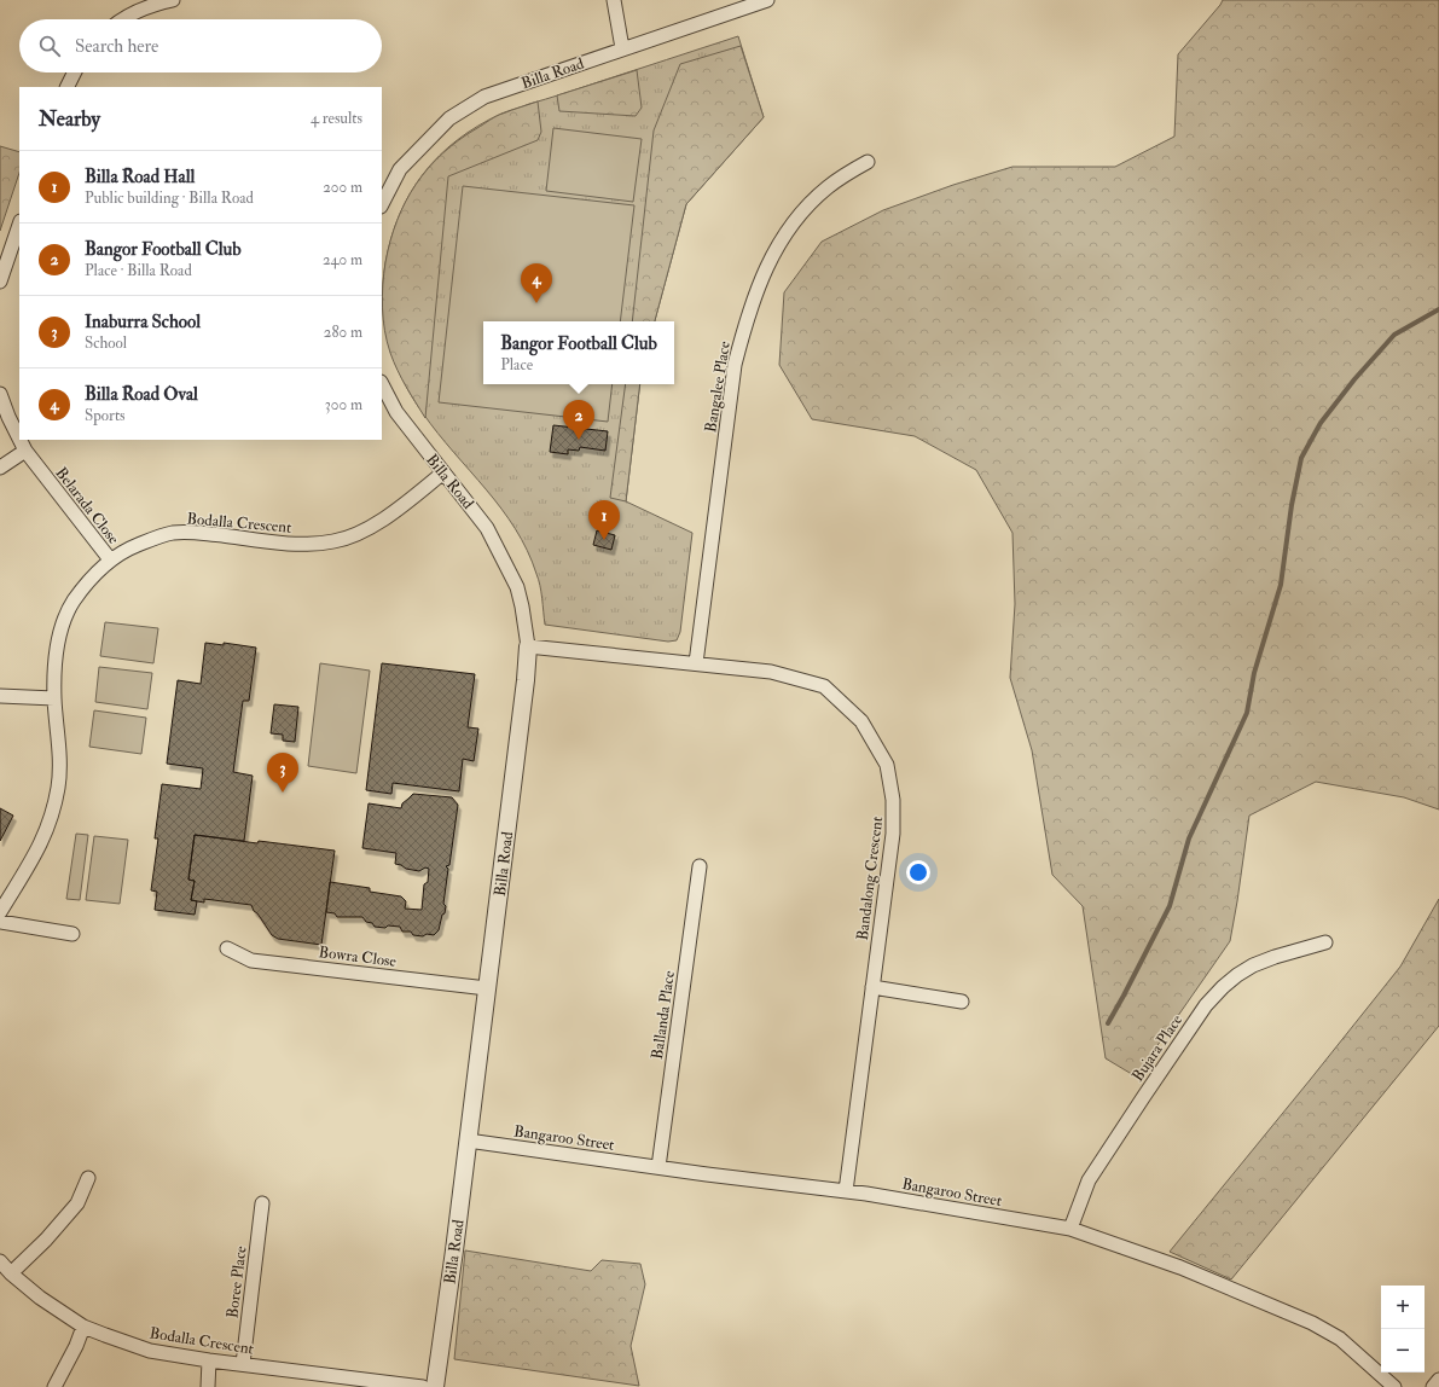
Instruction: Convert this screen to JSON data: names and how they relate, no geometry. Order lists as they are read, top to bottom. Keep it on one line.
{"streets":{"street":["Billa Road","Bangalee Place","Belarada Close","Bodalla Crescent","Bandalong Crescent","Bowra Close","Ballanda Place","Bujara Place","Bangaroo Street","Boree Place"]},"crossings":[["Billa Road","Bodalla Crescent"],["Billa Road","Bandalong Crescent"],["Billa Road","Bowra Close"],["Billa Road","Bangaroo Street"],["Bangalee Place","Bandalong Crescent"],["Belarada Close","Bodalla Crescent"],["Bodalla Crescent","Boree Place"],["Bandalong Crescent","Bangaroo Street"],["Ballanda Place","Bangaroo Street"],["Bujara Place","Bangaroo Street"]],"page":{"search":"Search here","heading":["Nearby","4 results"],"list":[{"mark":"1","name":"Billa Road Hall","note":"Public building · Billa Road","value":"200 m"},{"mark":"2","name":"Bangor Football Club","note":"Place · Billa Road","value":"240 m"},{"mark":"3","name":"Inaburra School","note":"School","value":"280 m"},{"mark":"4","name":"Billa Road Oval","note":"Sports","value":"300 m"}],"pins":["4","2","1","3"],"popup":["Bangor Football Club","Place"],"map_buttons":["+","−"]}}
